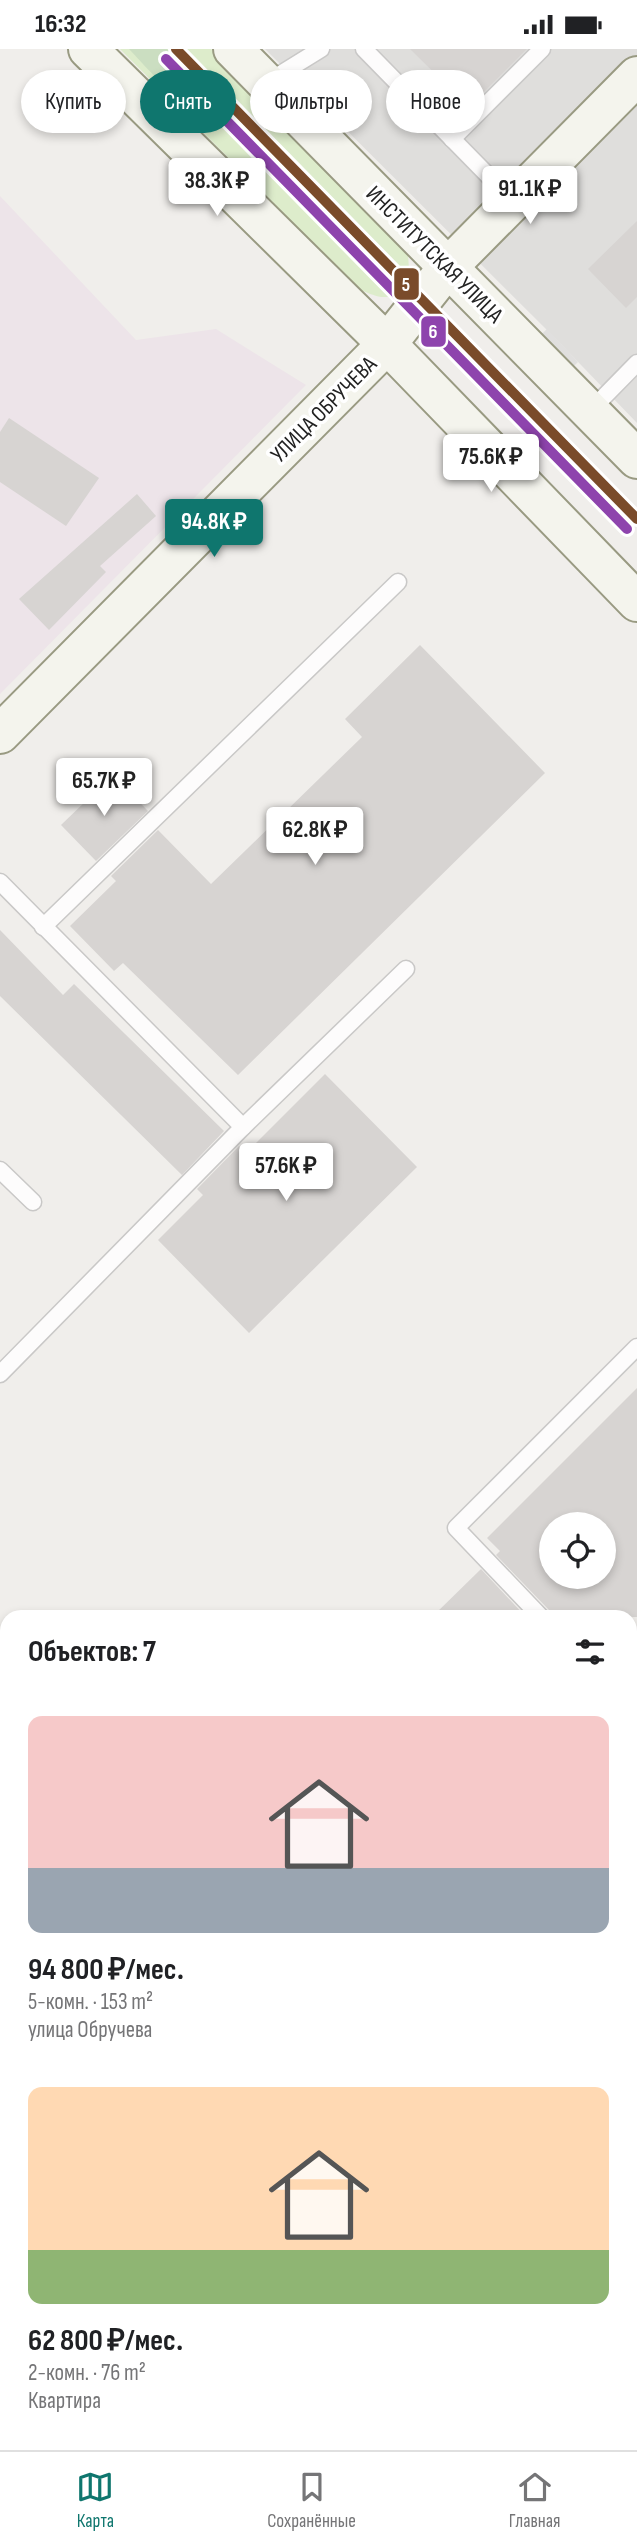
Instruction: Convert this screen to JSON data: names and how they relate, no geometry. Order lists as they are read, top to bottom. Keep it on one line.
{"streets":{"main road":["ИНСТИТУТСКАЯ УЛИЦА","УЛИЦА ОБРУЧЕВА"]},"crossings":[["ИНСТИТУТСКАЯ УЛИЦА","УЛИЦА ОБРУЧЕВА"]],"lines":["transit line 5","transit line 6"],"page":{"status":"16:32","chip":["Купить","Снять","Фильтры","Новое"],"price":["38.3K ₽","91.1K ₽","75.6K ₽","94.8K ₽","65.7K ₽","62.8K ₽","57.6K ₽"],"heading":"Объектов: 7","list":[{"name":"94 800 ₽/мес.","note":"5-комн. · 153 m² · улица Обручева"},{"name":"62 800 ₽/мес.","note":"2-комн. · 76 m² · Квартира"}],"tabs":["Карта","Сохранённые","Главная"]}}
